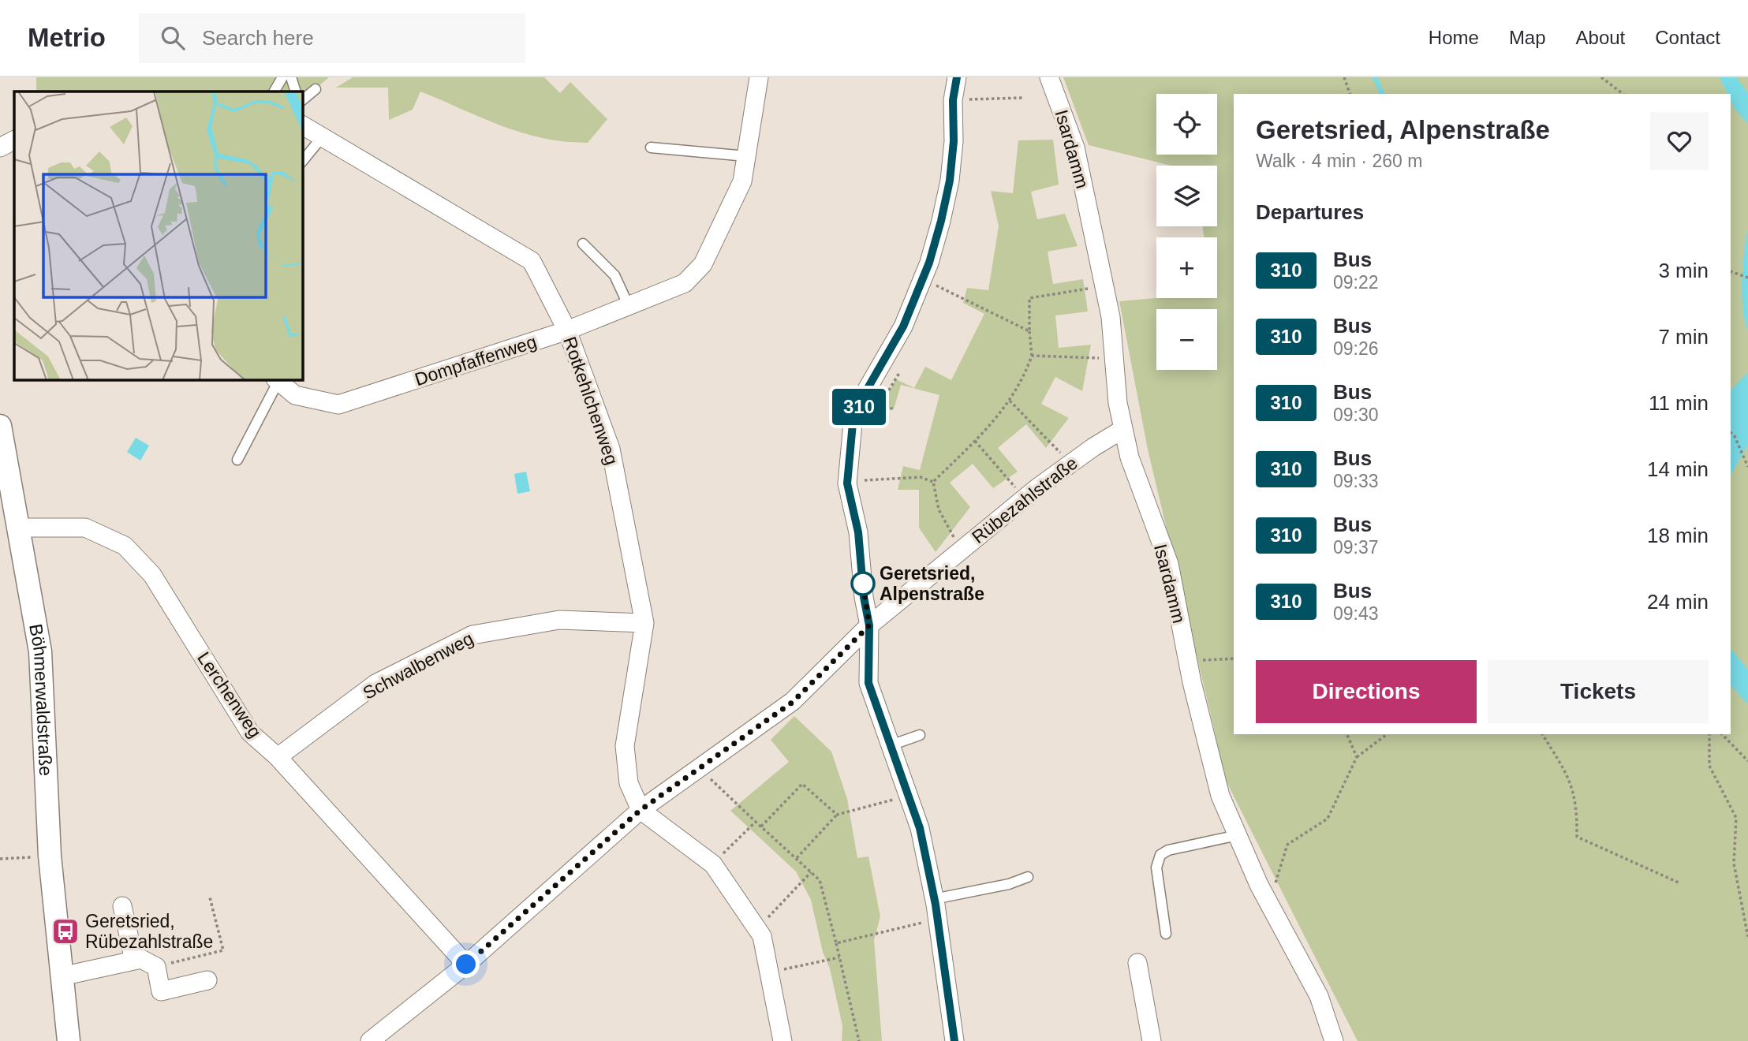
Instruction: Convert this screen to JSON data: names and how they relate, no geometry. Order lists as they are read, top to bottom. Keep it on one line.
{"streets":{"street":["Isardamm","Dompfaffenweg","Rotkehlchenweg","Rübezahlstraße","Schwalbenweg","Lerchenweg","Böhmerwaldstraße"]},"crossings":[["Isardamm","Rübezahlstraße"],["Dompfaffenweg","Rotkehlchenweg"],["Rotkehlchenweg","Rübezahlstraße"],["Rotkehlchenweg","Schwalbenweg"],["Rübezahlstraße","Lerchenweg"],["Schwalbenweg","Lerchenweg"],["Lerchenweg","Böhmerwaldstraße"]],"places":{"other":["Geretsried, Alpenstraße"],"bus stop":["Geretsried, Rübezahlstraße"]},"lines":["bus line 310"],"page":{"header":"Metrio","search":"Search here","nav":["Home","Map","About","Contact"],"on_map":"310","map_buttons":["+","−"],"heading":[["Geretsried, Alpenstraße","Walk · 4 min · 260 m"],"Departures"],"list":[{"mark":"310","name":"Bus","note":"09:22","value":"3 min"},{"mark":"310","name":"Bus","note":"09:26","value":"7 min"},{"mark":"310","name":"Bus","note":"09:30","value":"11 min"},{"mark":"310","name":"Bus","note":"09:33","value":"14 min"},{"mark":"310","name":"Bus","note":"09:37","value":"18 min"},{"mark":"310","name":"Bus","note":"09:43","value":"24 min"}],"buttons":["Directions","Tickets"]}}
